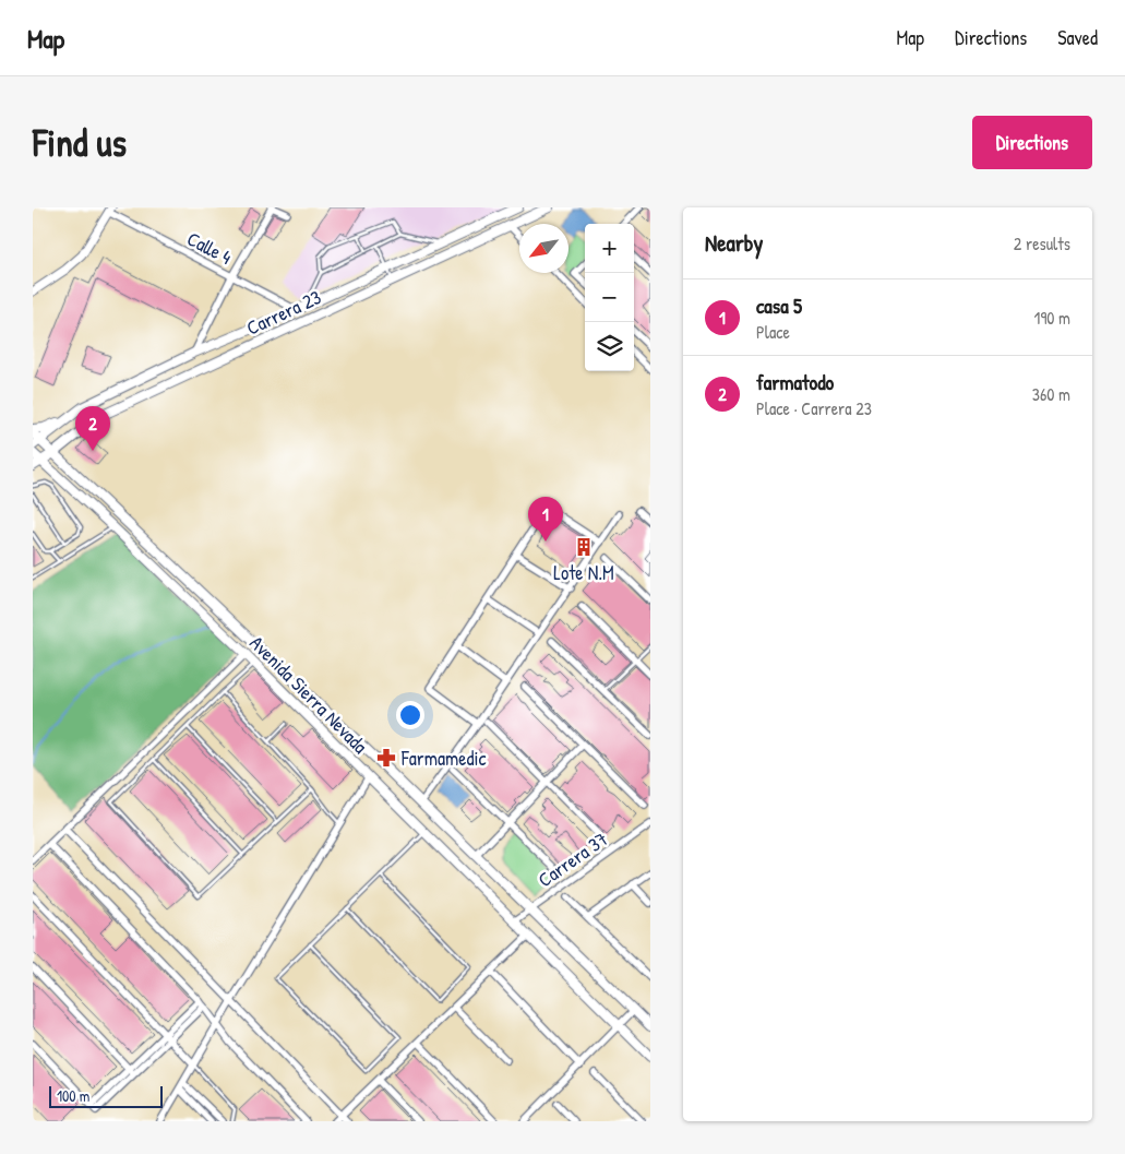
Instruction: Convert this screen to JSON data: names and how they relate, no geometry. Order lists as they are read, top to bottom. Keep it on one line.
{"streets":{"main road":["Carrera 23","Avenida Sierra Nevada"],"street":["Calle 4","Carrera 37"]},"crossings":[["Calle 4","Carrera 23"],["Carrera 23","Avenida Sierra Nevada"],["Avenida Sierra Nevada","Carrera 37"]],"places":{"building":["Lote N.M"],"pharmacy":["Farmamedic"]},"scale_bar":"100 m","north":"bottom left","page":{"header":"Map","nav":["Map","Directions","Saved"],"buttons":"Directions","title":"Find us","heading":["Nearby","2 results"],"map_buttons":["+","−"],"list":[{"mark":"1","name":"casa 5","note":"Place","value":"190 m"},{"mark":"2","name":"farmatodo","note":"Place · Carrera 23","value":"360 m"}],"pins":["2","1"],"scale":"100 m"}}
